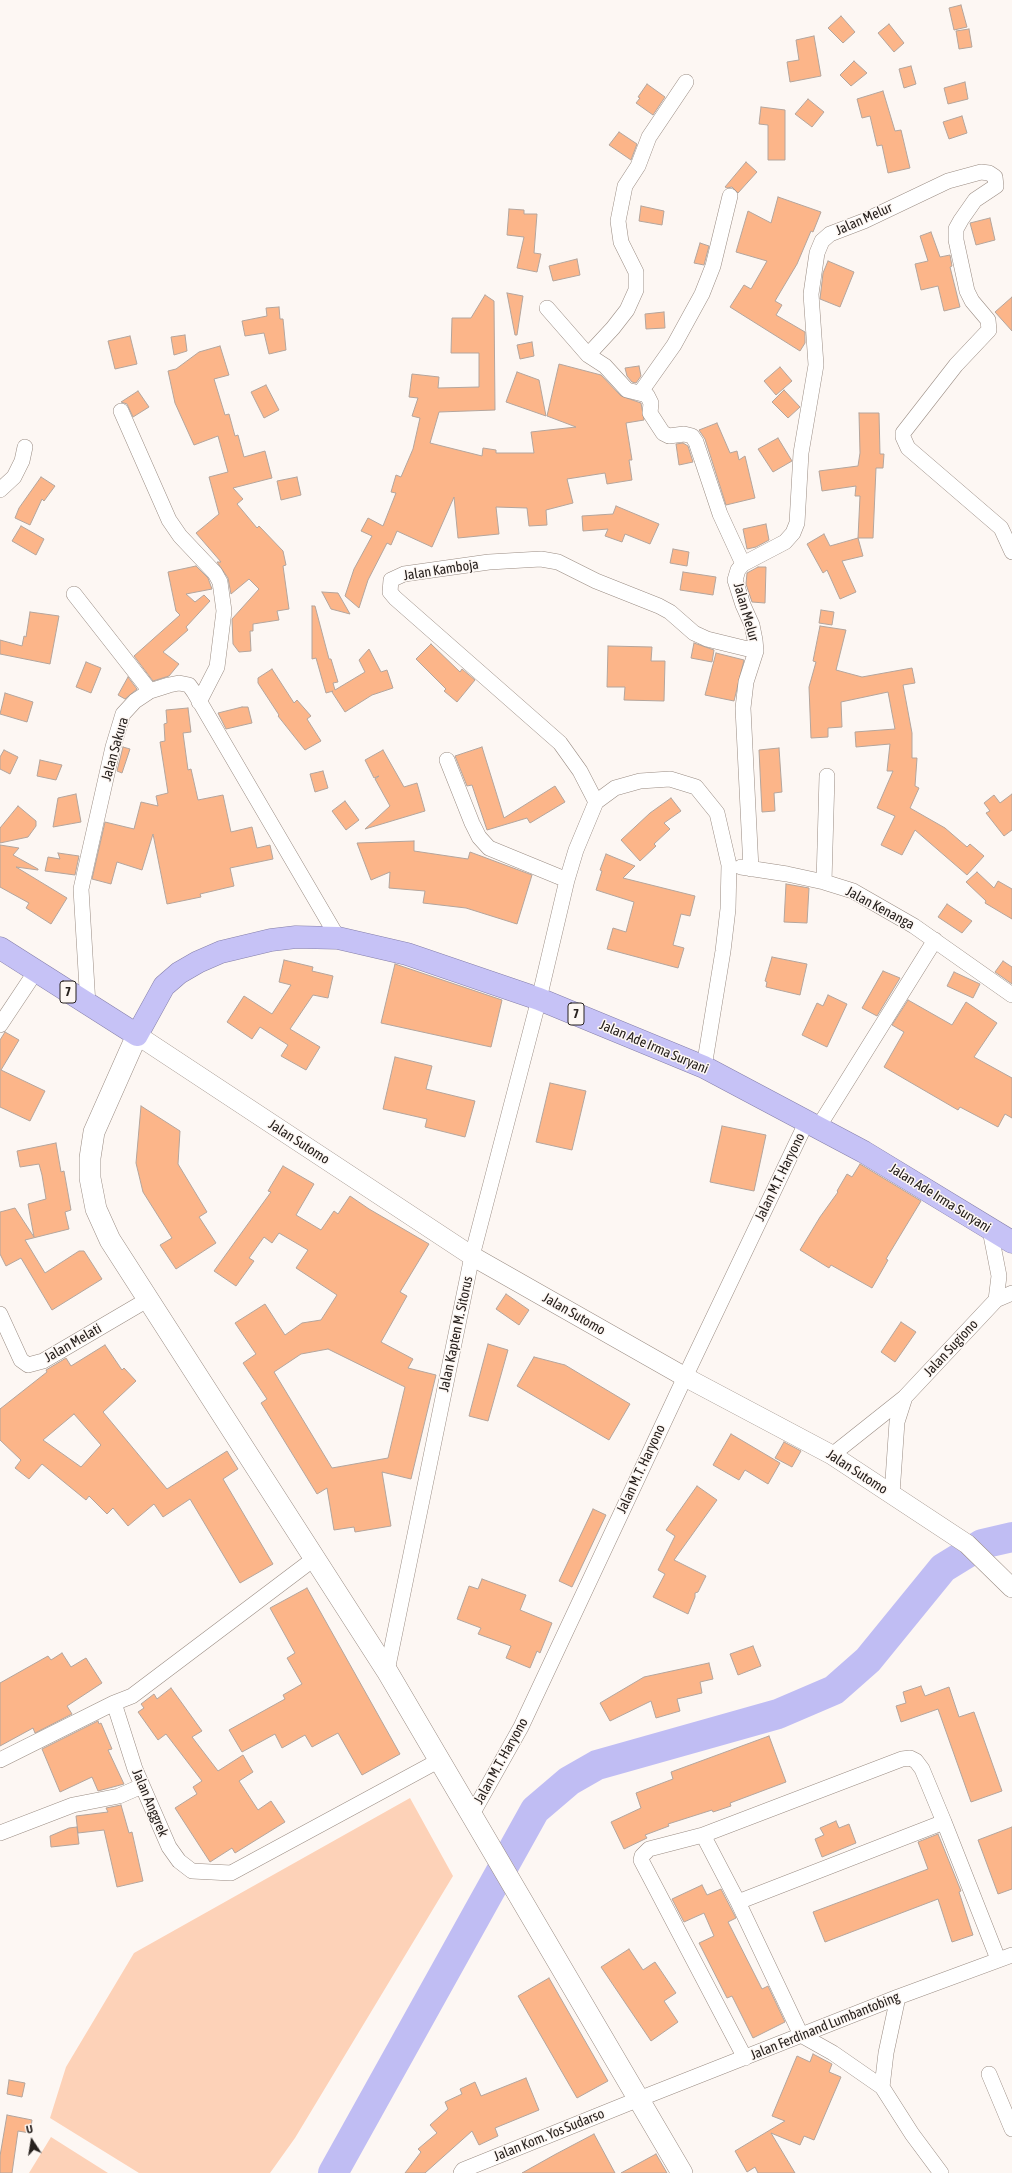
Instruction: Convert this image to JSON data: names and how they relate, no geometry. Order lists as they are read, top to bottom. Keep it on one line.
{"streets":{"highway":["7","Jalan Ade Irma Suryani"],"street":["Jalan Melur","Jalan Kamboja","Jalan Sakura","Jalan Kenanga","Jalan Sutomo","Jalan M.T. Haryono","Jalan Kapten M. Sitorus","Jalan Melati","Jalan Sugiono","Jalan Anggrek","Jalan Ferdinand Lumbantobing","Jalan Kom. Yos Sudarso"]},"crossings":[["Jalan Melur","Jalan Kamboja"],["Jalan Melur","Jalan Kenanga"],["Jalan Kamboja","Jalan Kapten M. Sitorus"],["Jalan Sakura","7"],["Jalan Sakura","Jalan Ade Irma Suryani"],["Jalan Kenanga","Jalan M.T. Haryono"],["7","Jalan Ade Irma Suryani"],["7","Jalan Sutomo"],["Jalan Ade Irma Suryani","Jalan Sutomo"],["Jalan Ade Irma Suryani","Jalan M.T. Haryono"],["Jalan Ade Irma Suryani","Jalan Kapten M. Sitorus"],["Jalan Sutomo","Jalan M.T. Haryono"],["Jalan Sutomo","Jalan Kapten M. Sitorus"],["Jalan Sutomo","Jalan Sugiono"],["Jalan Ferdinand Lumbantobing","Jalan Kom. Yos Sudarso"]],"north":"top"}
